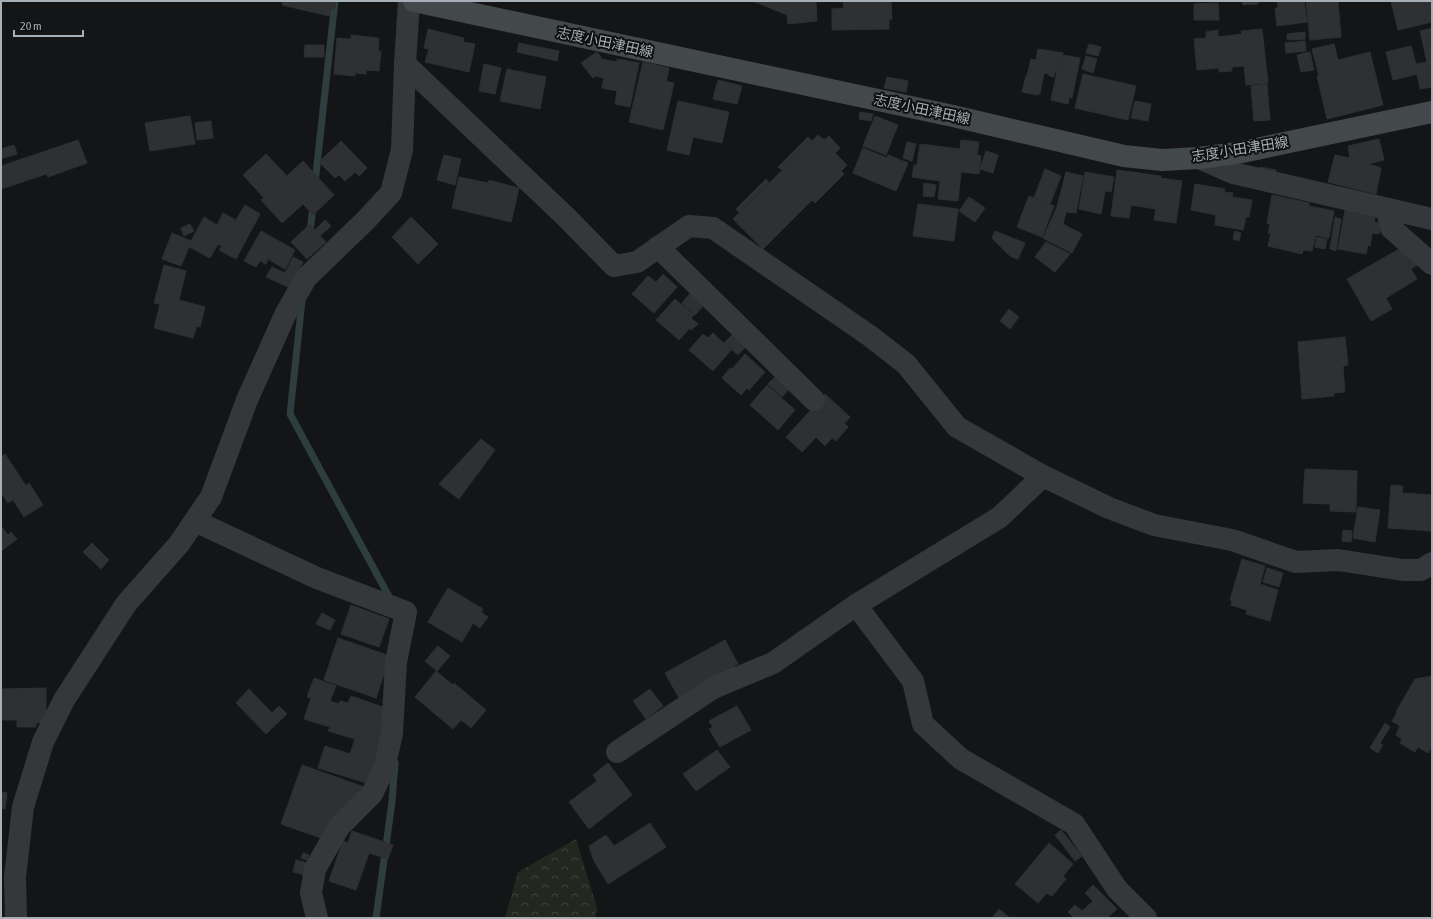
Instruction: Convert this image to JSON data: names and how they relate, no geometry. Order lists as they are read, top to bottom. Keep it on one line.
{"streets":{"main road":["志度小田津田線"]},"scale_bar":"20 m"}
